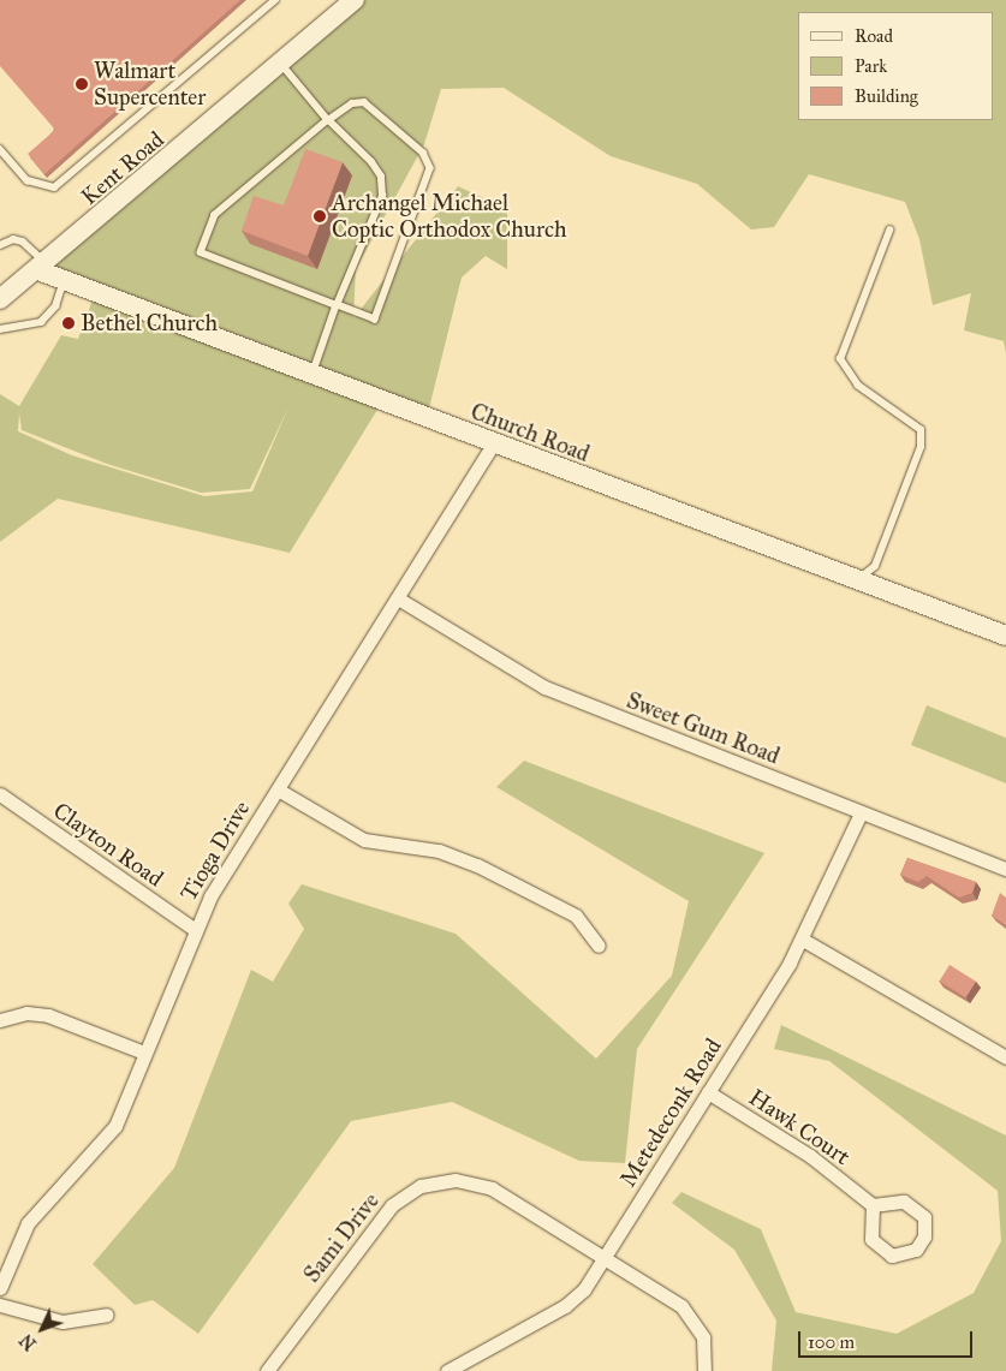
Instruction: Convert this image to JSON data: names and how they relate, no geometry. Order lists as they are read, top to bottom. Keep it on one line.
{"streets":{"street":["Kent Road","Church Road","Sweet Gum Road","Clayton Road","Tioga Drive","Metedeconk Road","Hawk Court","Sami Drive"]},"crossings":[["Kent Road","Church Road"],["Church Road","Tioga Drive"],["Sweet Gum Road","Tioga Drive"],["Sweet Gum Road","Metedeconk Road"],["Clayton Road","Tioga Drive"],["Metedeconk Road","Hawk Court"],["Metedeconk Road","Sami Drive"]],"places":["Walmart Supercenter","Archangel Michael Coptic Orthodox Church","Bethel Church"],"legend":["Road","Park","Building"],"scale_bar":"100 m","north":"bottom left"}
